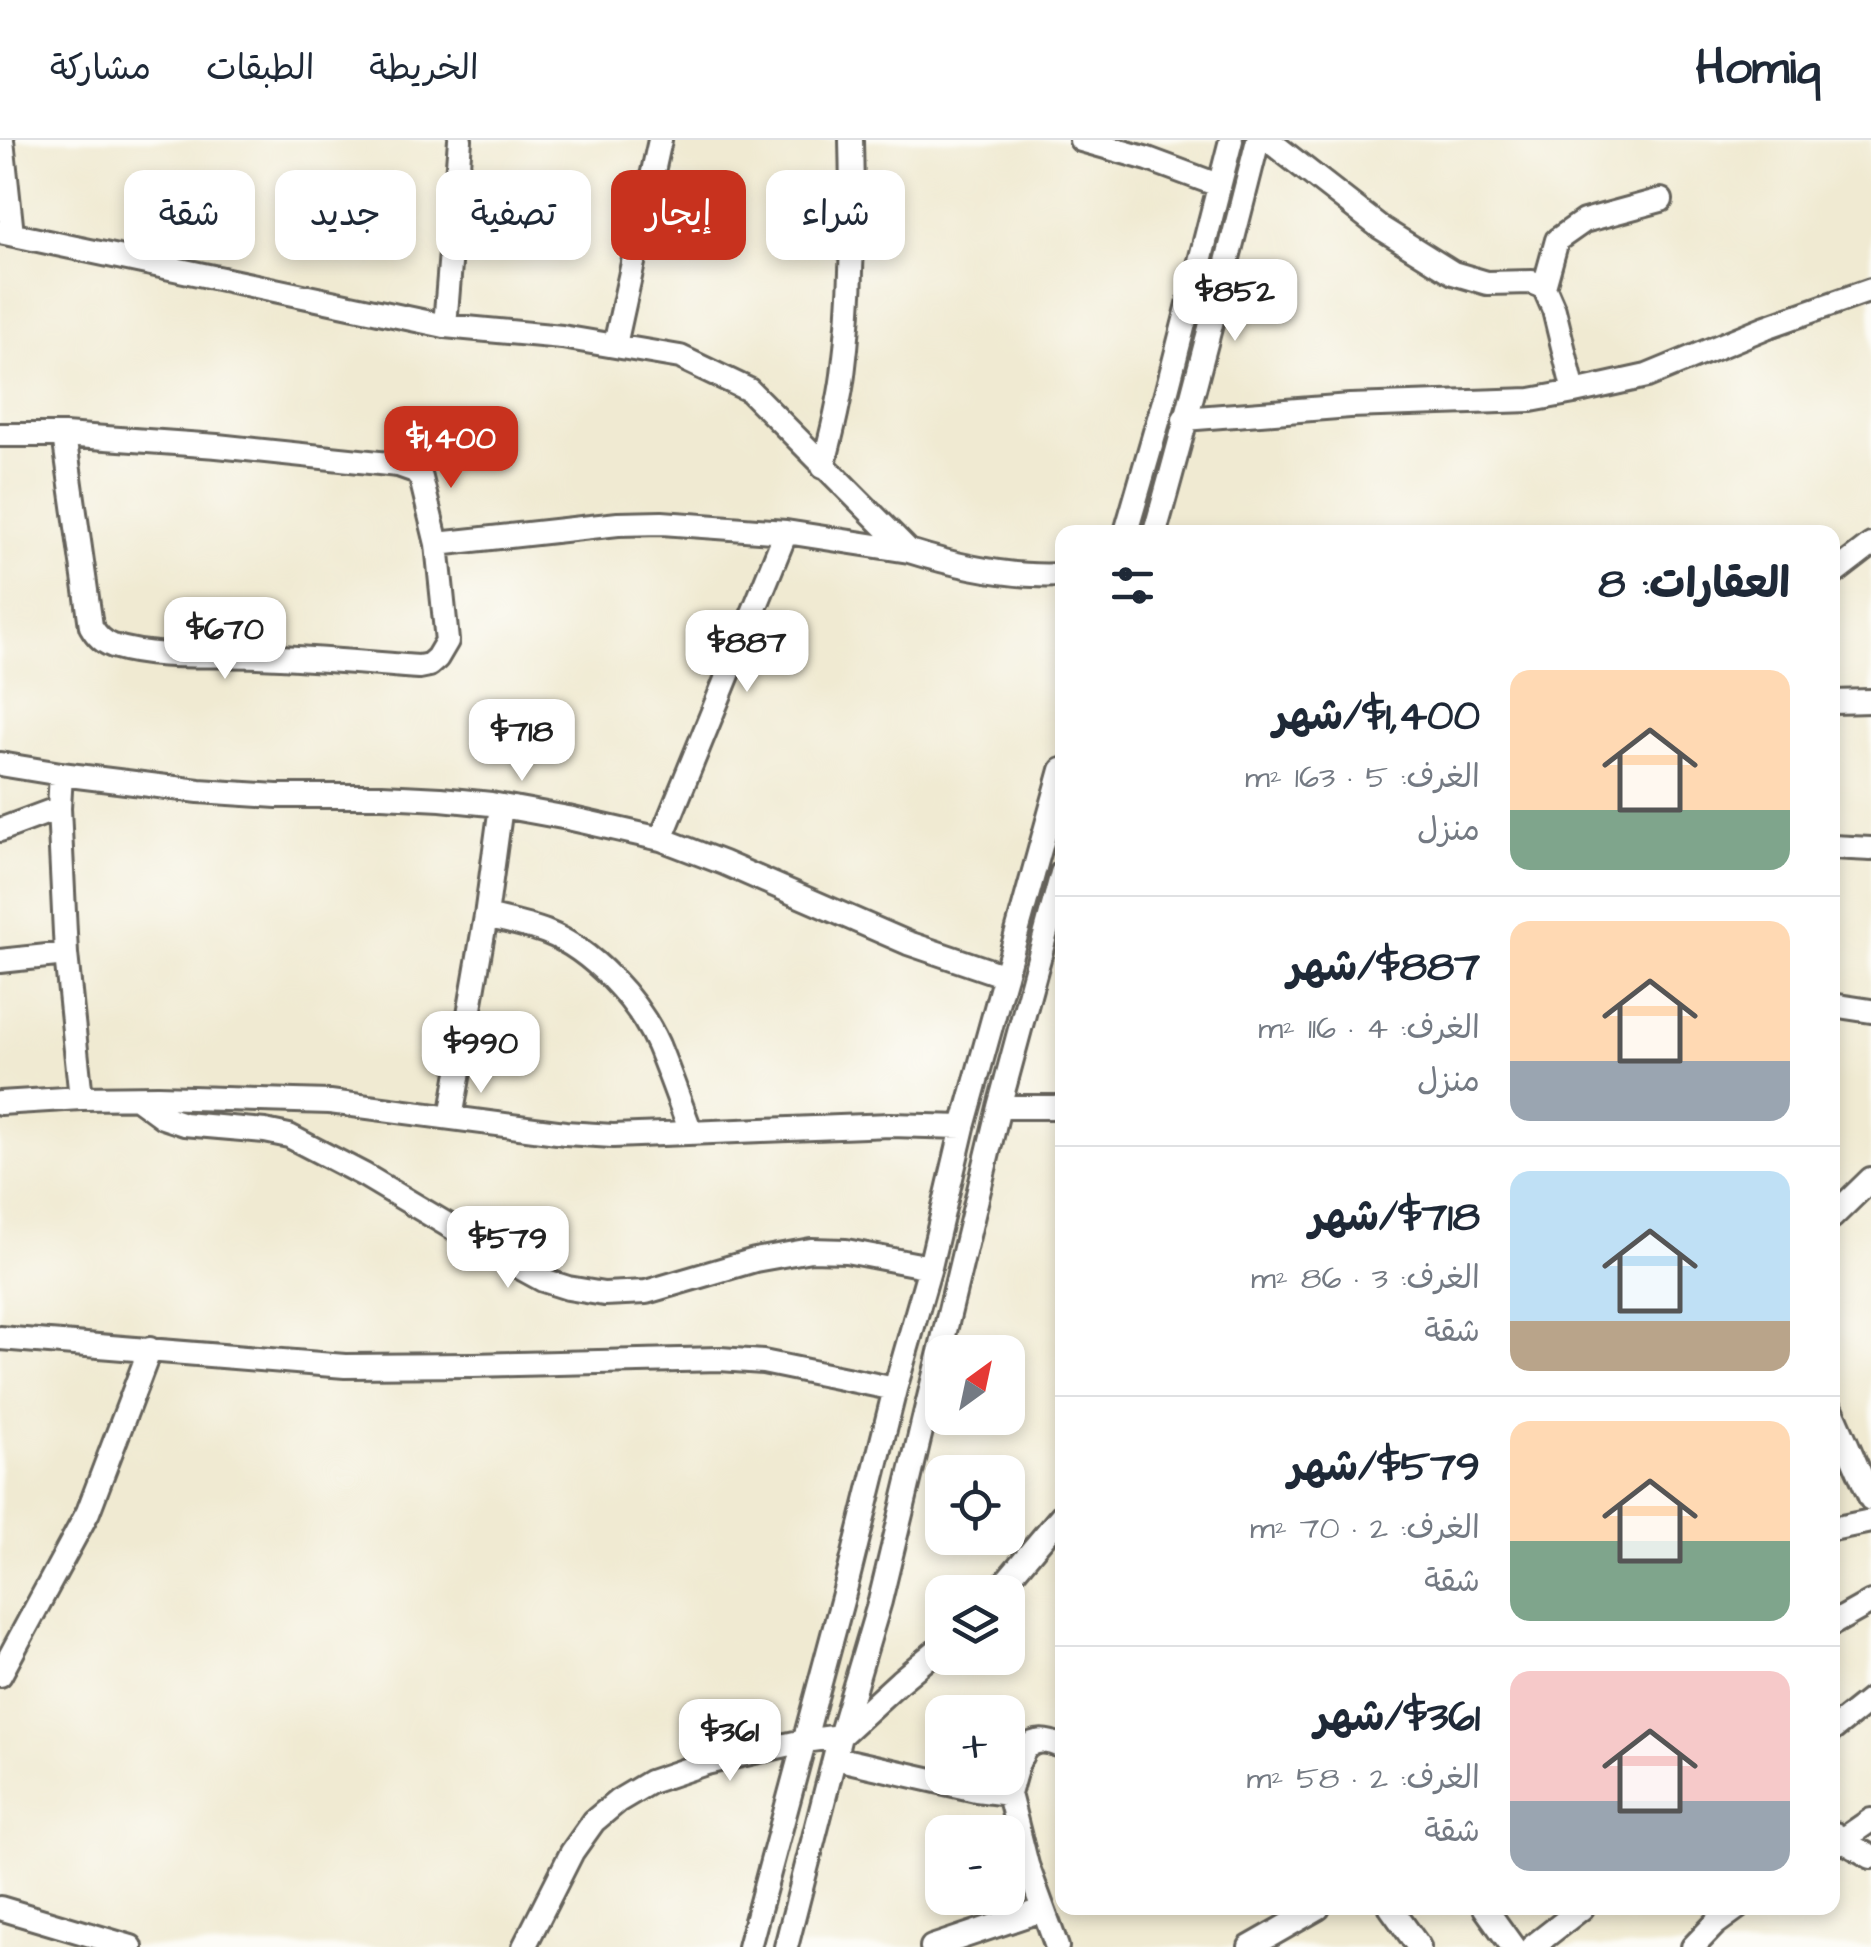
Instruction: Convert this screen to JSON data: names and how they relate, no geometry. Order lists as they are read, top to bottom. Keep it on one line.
{"north":"top right","page":{"header":"Homiq","nav":["الخريطة","الطبقات","مشاركة"],"chip":["شراء","إيجار","تصفية","جديد","شقة"],"price":["$852","$1,400","$670","$887","$718","$990","$579","$361"],"heading":"العقارات: 8","list":[{"name":"$1,400/شهر","note":"الغرف: 5 · 163 m² · منزل"},{"name":"$887/شهر","note":"الغرف: 4 · 116 m² · منزل"},{"name":"$718/شهر","note":"الغرف: 3 · 86 m² · شقة"},{"name":"$579/شهر","note":"الغرف: 2 · 70 m² · شقة"},{"name":"$361/شهر","note":"الغرف: 2 · 58 m² · شقة"}],"map_buttons":["+","−"]}}
